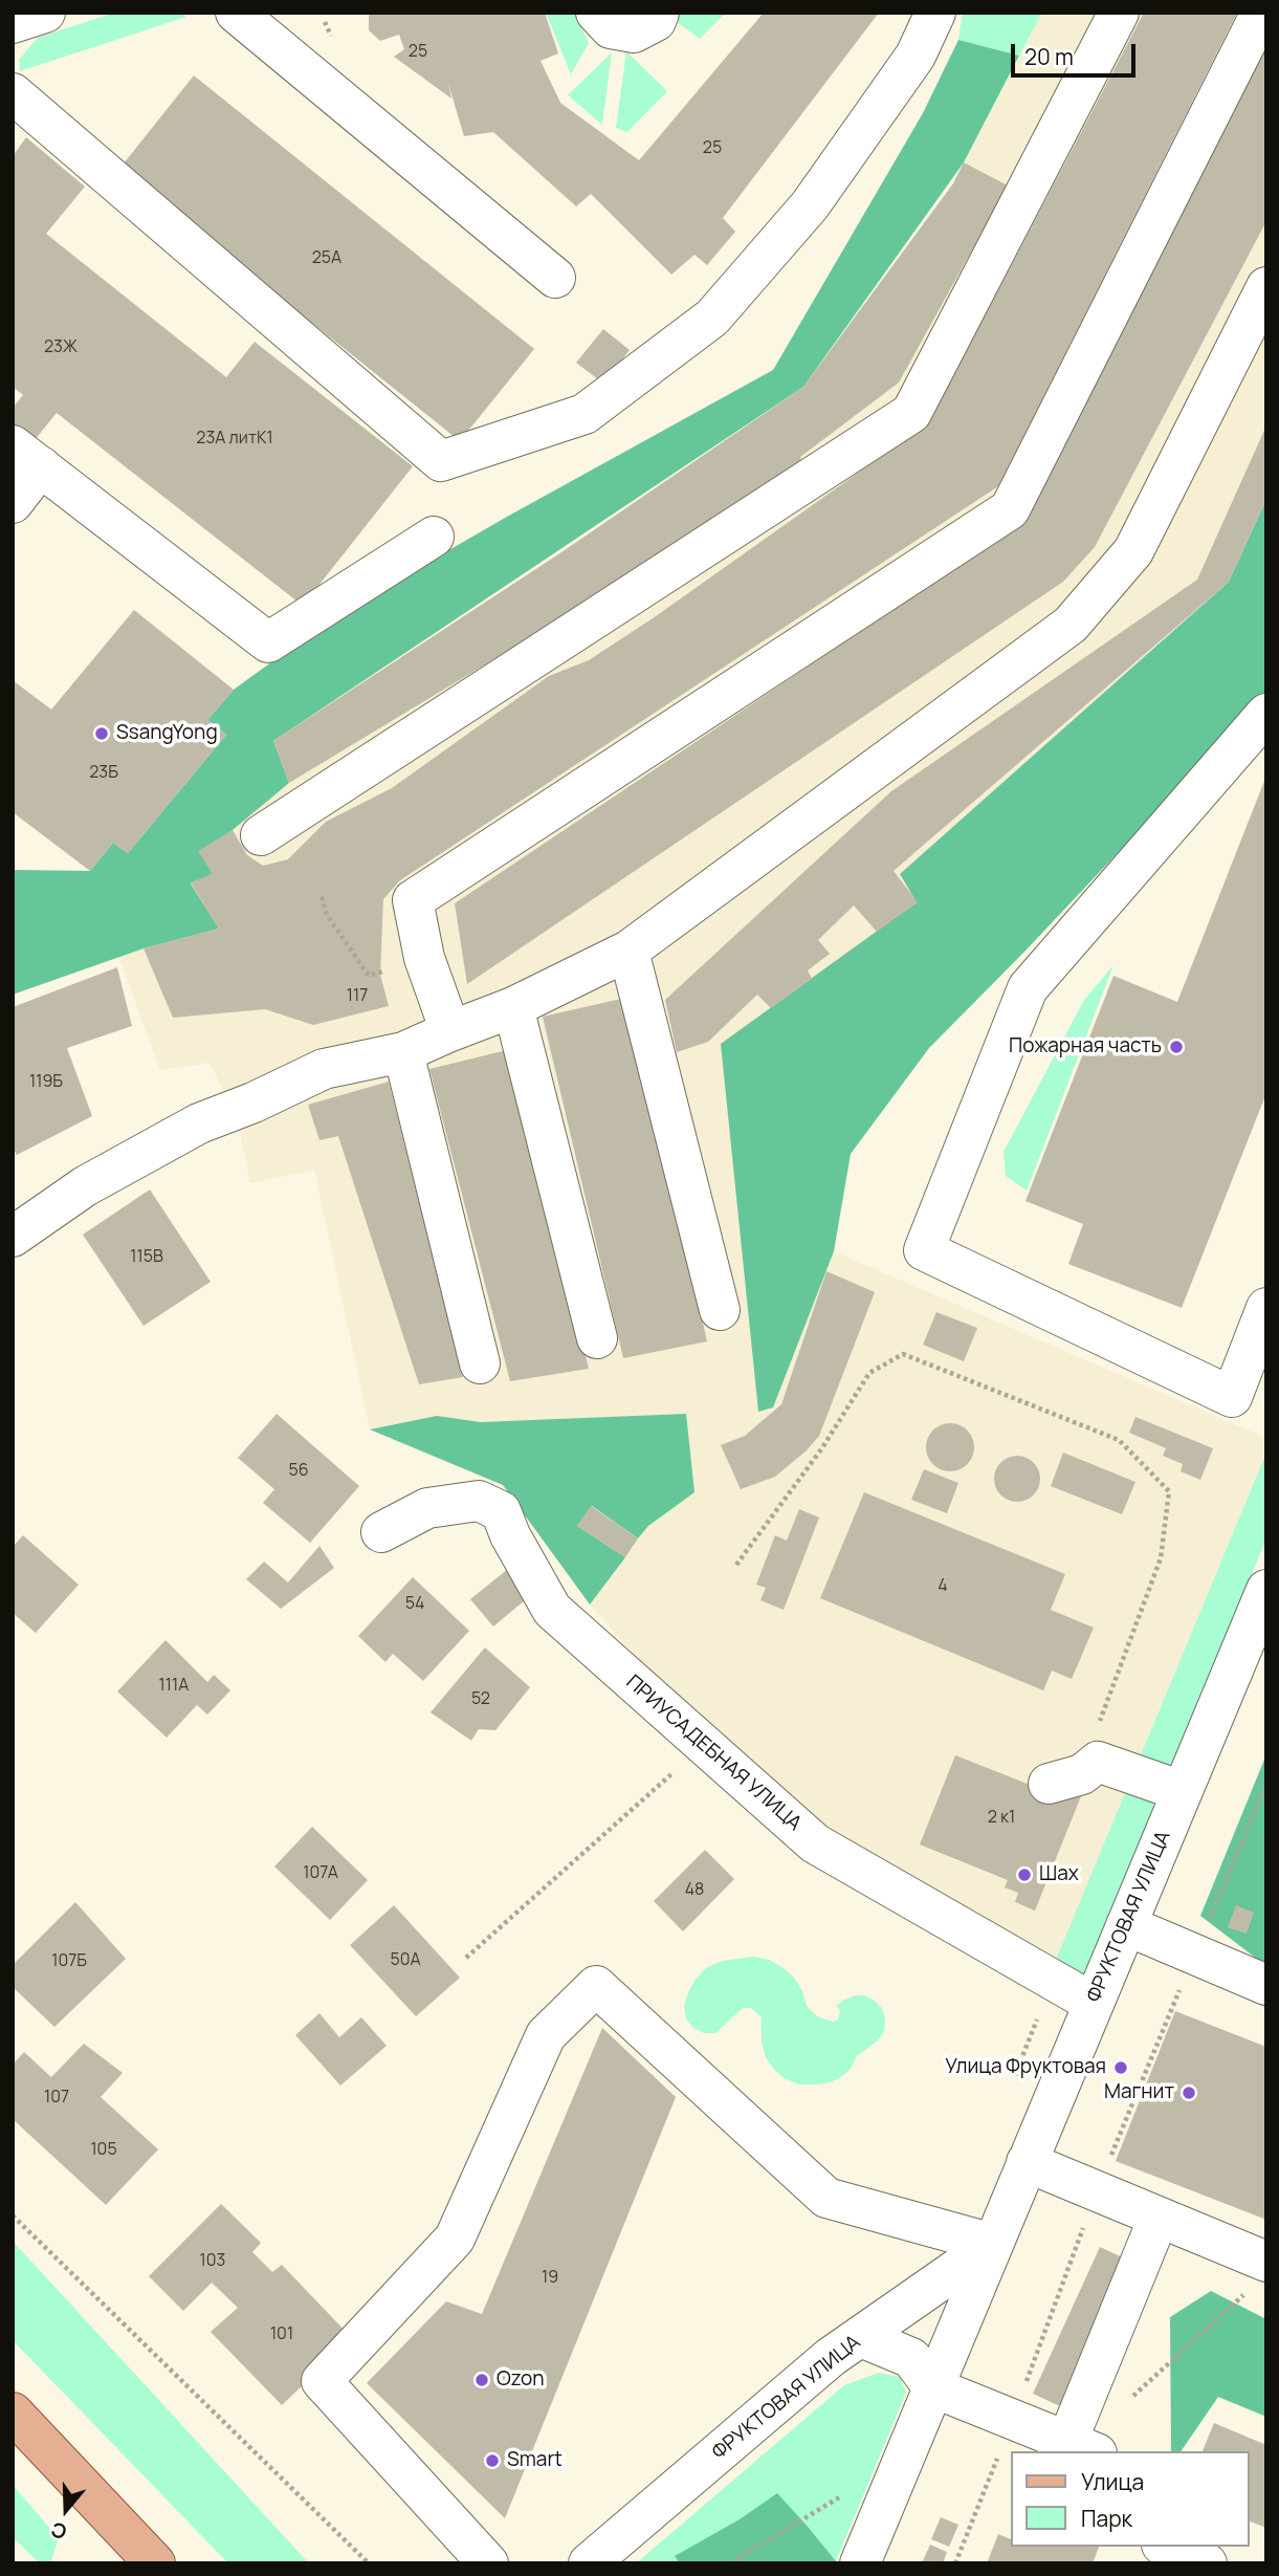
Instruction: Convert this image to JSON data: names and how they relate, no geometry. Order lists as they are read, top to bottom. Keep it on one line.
{"streets":{"street":["ПРИУСАДЕБНАЯ УЛИЦА","ФРУКТОВАЯ УЛИЦА"]},"crossings":[["ПРИУСАДЕБНАЯ УЛИЦА","ФРУКТОВАЯ УЛИЦА"]],"places":["SsangYong","Пожарная часть","Шах","Улица Фруктовая","Магнит","Ozon","Smart"],"house_numbers":["25","25","25А","23Ж","23А литК1","23Б","117","119Б","115В","56","4","54","111А","52","2 к1","107А","48","50А","107Б","107","105","103","19","101"],"legend":["Улица","Парк"],"scale_bar":"20 m","north":"bottom"}
